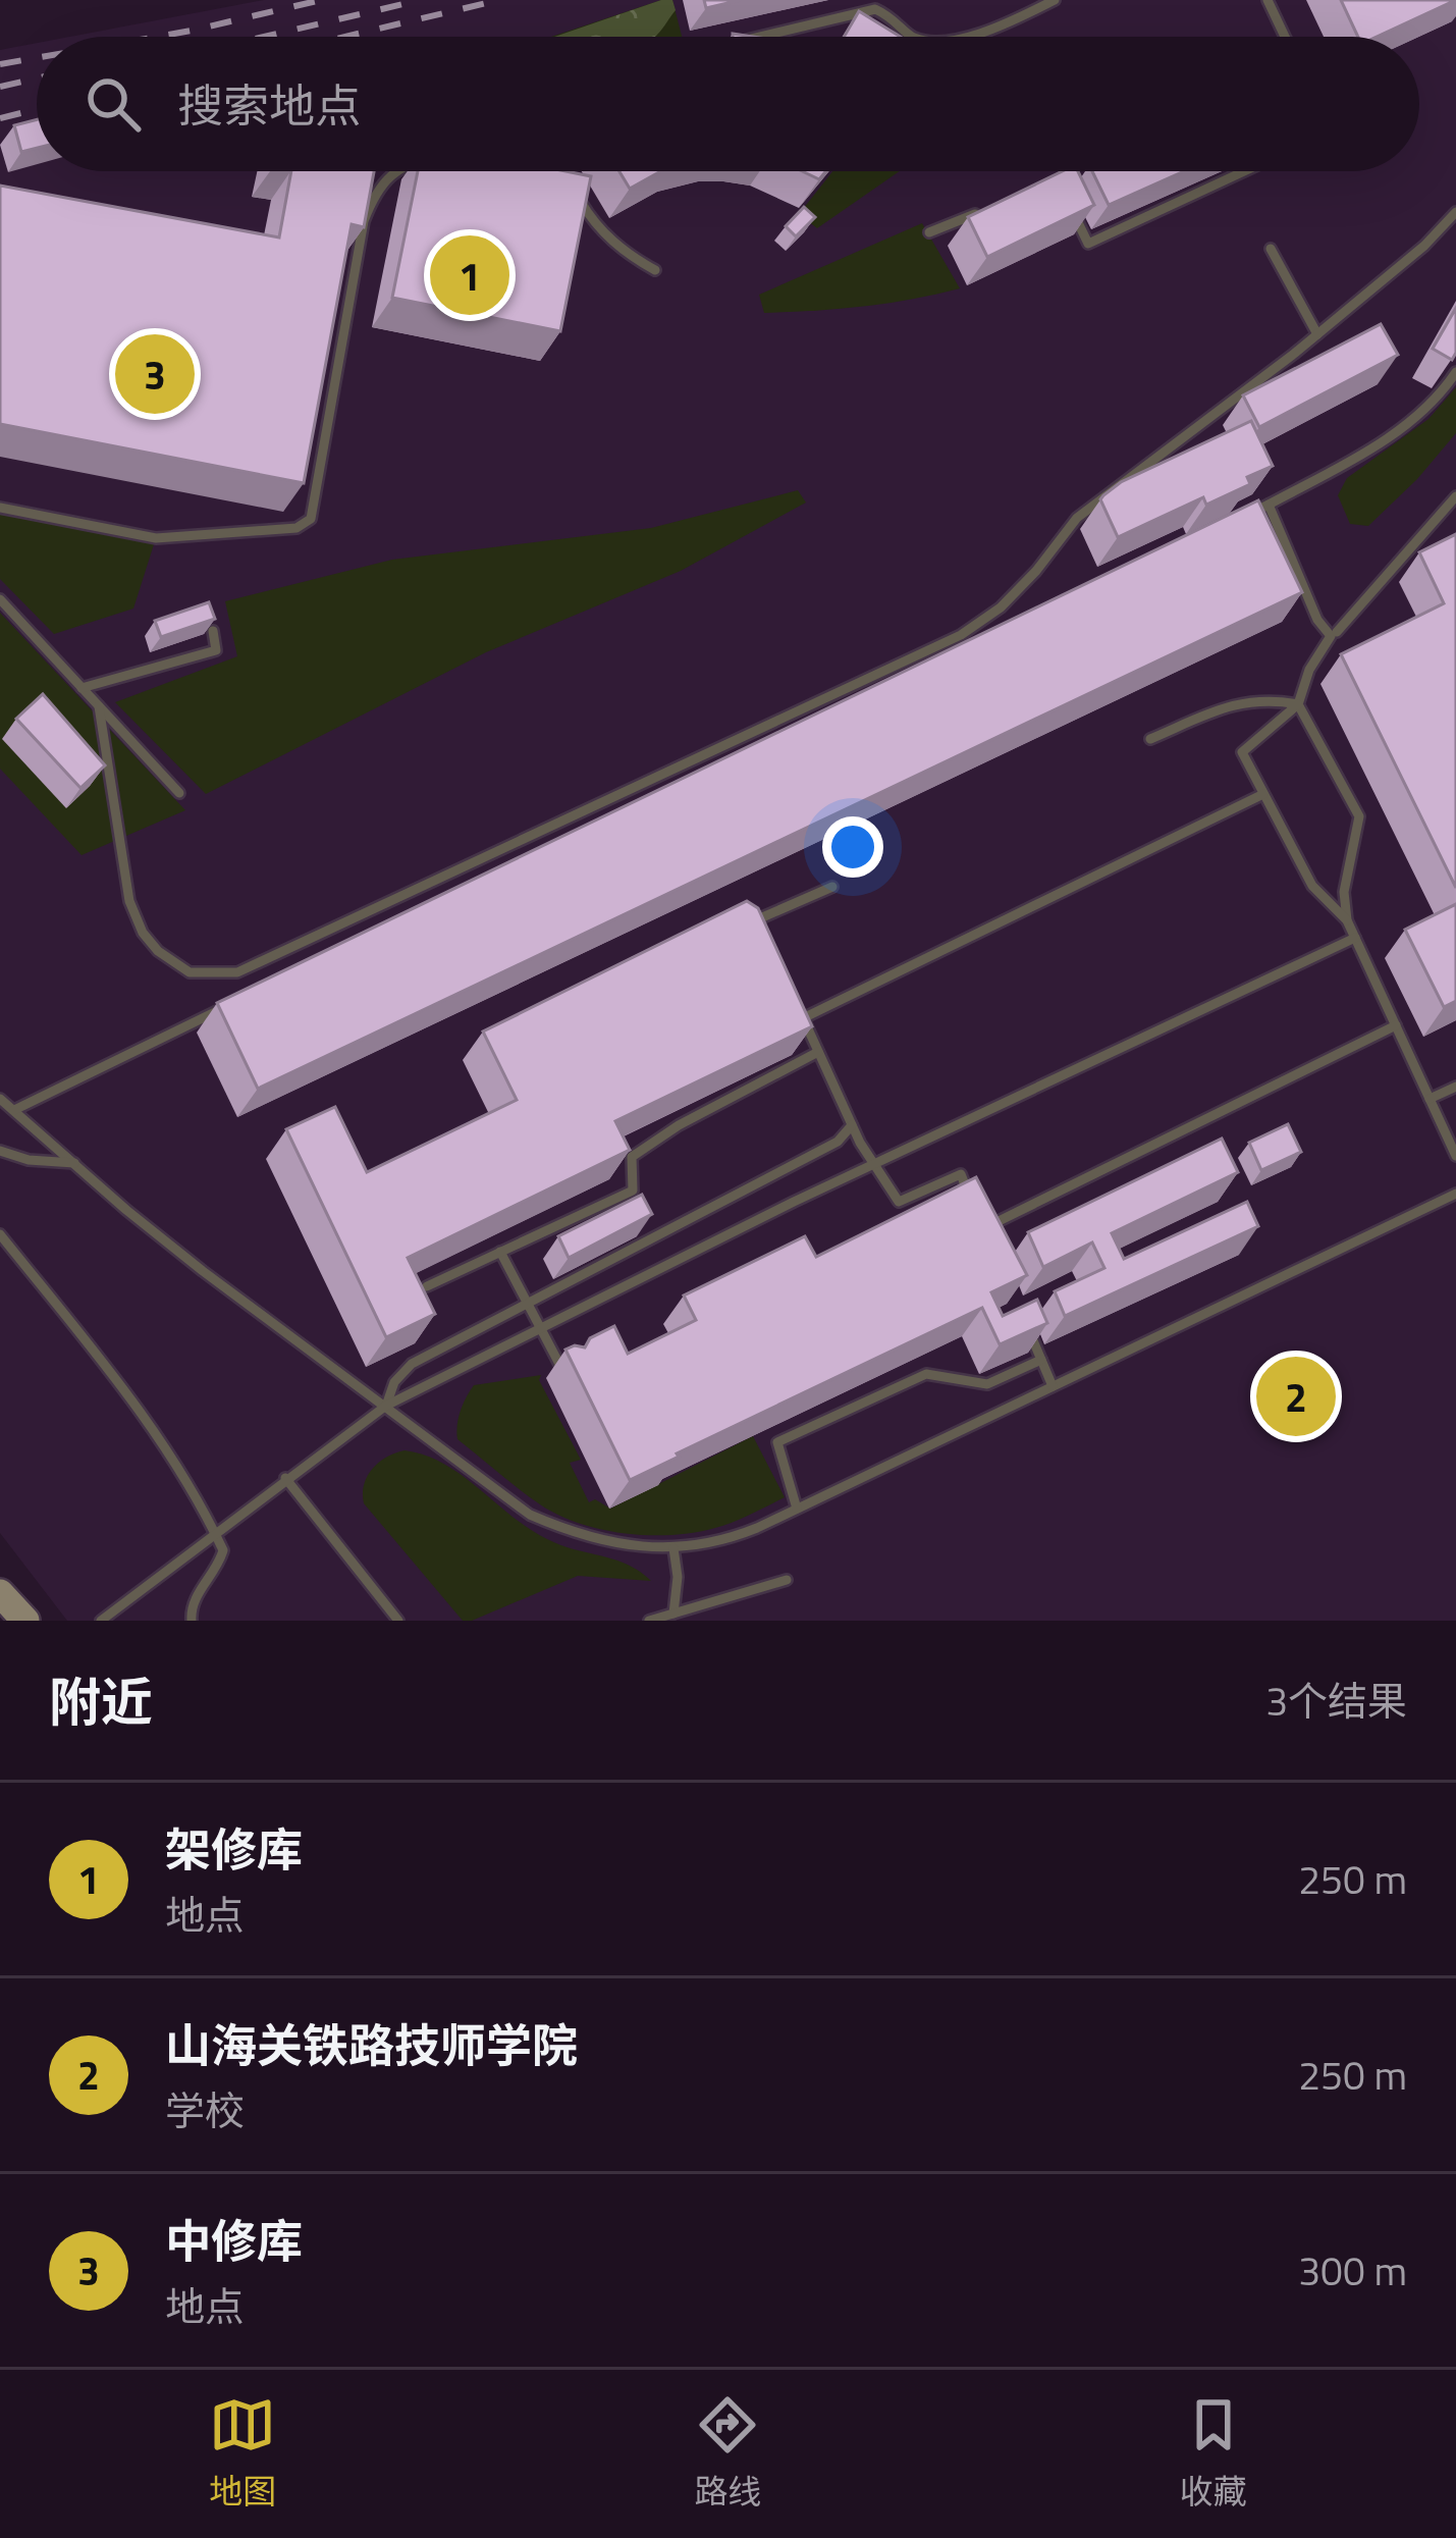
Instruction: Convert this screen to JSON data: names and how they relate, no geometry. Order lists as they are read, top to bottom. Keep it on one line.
{"page":{"search":"搜索地点","pins":["1","3","2"],"heading":["附近","3个结果"],"list":[{"mark":"1","name":"架修库","note":"地点","value":"250 m"},{"mark":"2","name":"山海关铁路技师学院","note":"学校","value":"250 m"},{"mark":"3","name":"中修库","note":"地点","value":"300 m"}],"nav":["地图","路线","收藏"]}}
